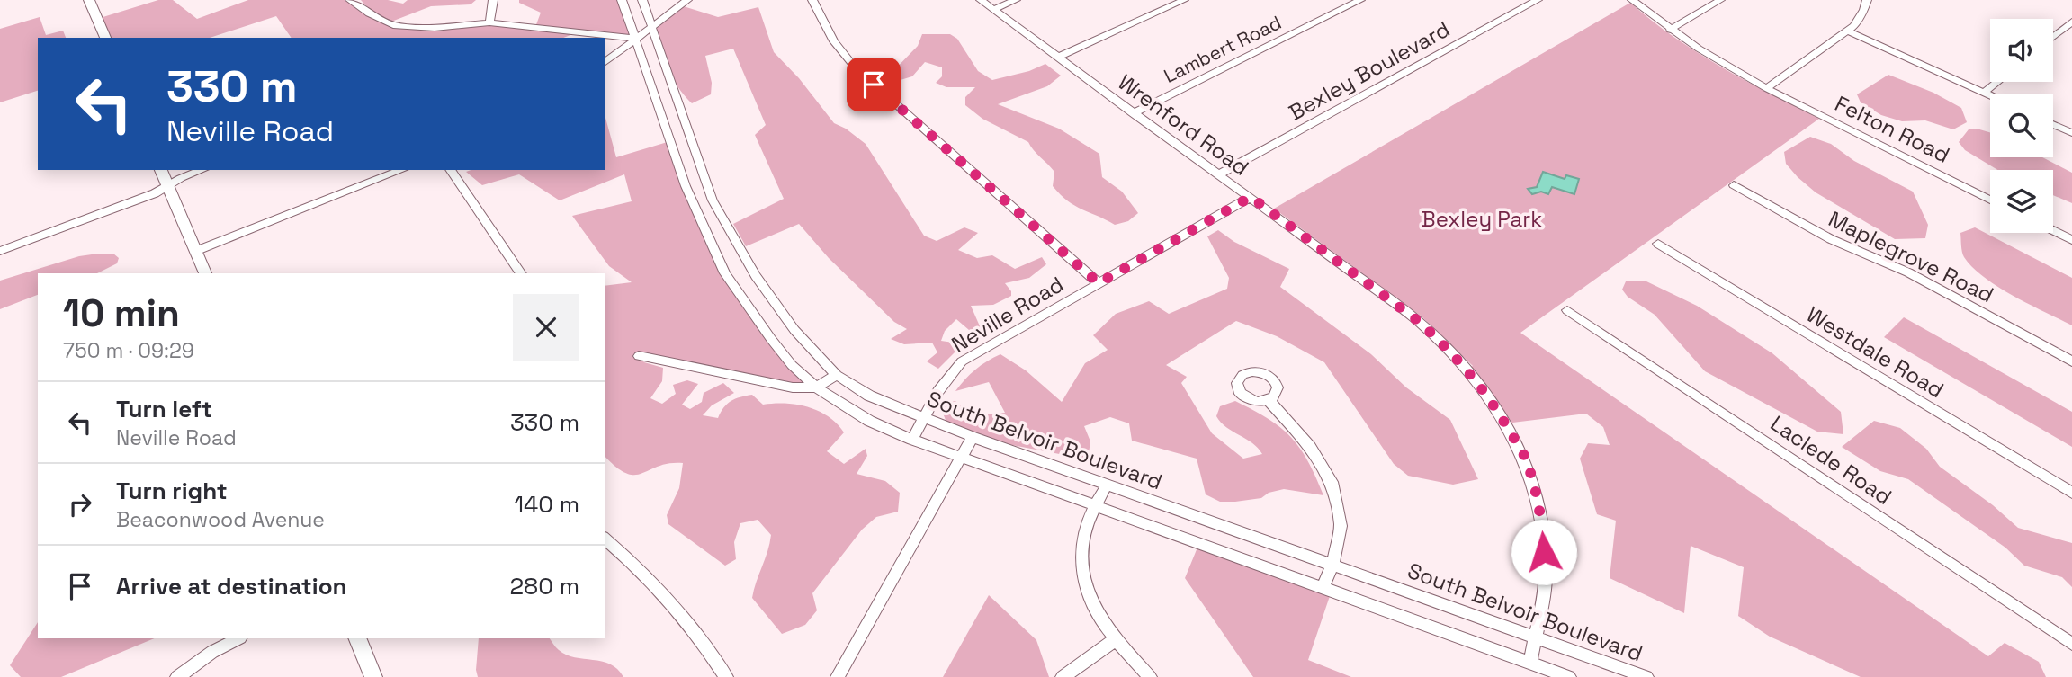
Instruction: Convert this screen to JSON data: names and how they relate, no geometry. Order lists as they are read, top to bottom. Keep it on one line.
{"streets":{"street":["Lambert Road","Bexley Boulevard","Wrenford Road","Felton Road","Maplegrove Road","Neville Road","Westdale Road","South Belvoir Boulevard","Laclede Road"]},"crossings":[["Lambert Road","Wrenford Road"],["Bexley Boulevard","Wrenford Road"],["Wrenford Road","Neville Road"],["Wrenford Road","South Belvoir Boulevard"],["Neville Road","South Belvoir Boulevard"]],"parks":["Bexley Park"],"page":{"turn":["330 m","Neville Road"],"heading":["10 min","750 m · 09:29"],"list":[{"name":"Turn left","note":"Neville Road","value":"330 m"},{"name":"Turn right","note":"Beaconwood Avenue","value":"140 m"},{"name":"Arrive at destination","value":"280 m"}]}}
